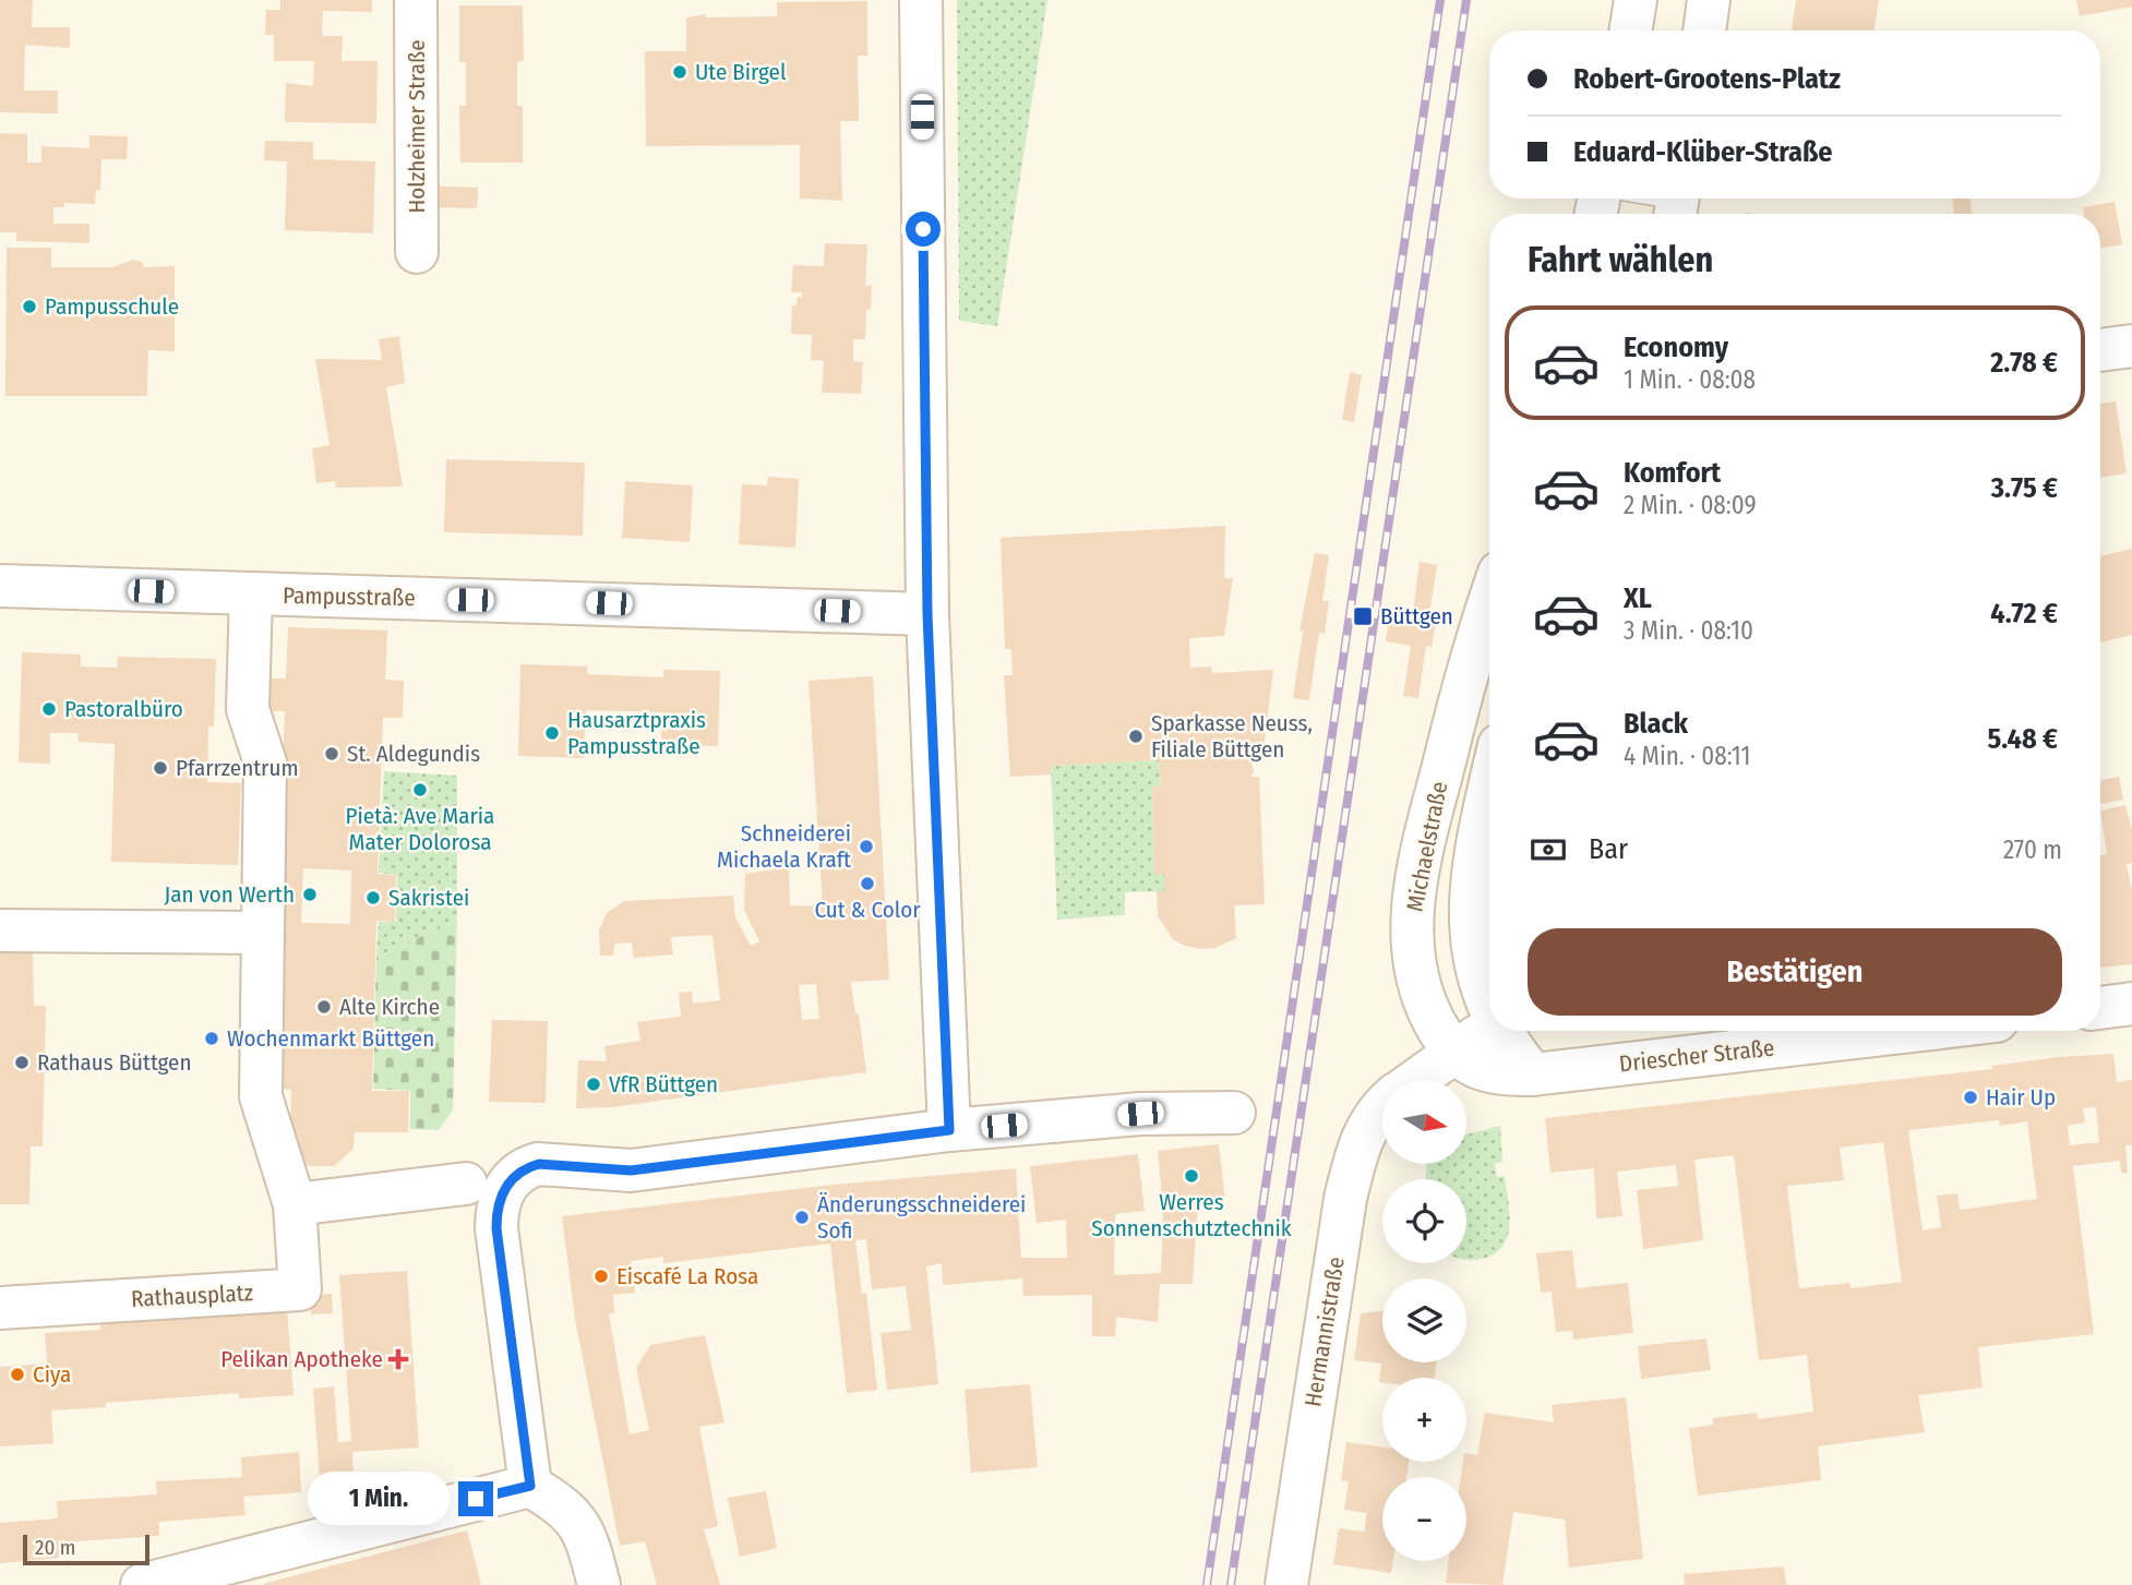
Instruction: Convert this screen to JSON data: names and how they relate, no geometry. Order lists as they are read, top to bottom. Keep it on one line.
{"streets":{"street":["Holzheimer Straße","Pampusstraße","Michaelstraße","Driescher Straße","Rathausplatz","Hermannistraße"]},"crossings":[["Pampusstraße","Rathausplatz"],["Michaelstraße","Driescher Straße"],["Michaelstraße","Hermannistraße"]],"places":{"other":["Ute Birgel","Pampusschule","Pastoralbüro","Hausarztpraxis Pampusstraße","Sparkasse Neuss, Filiale Büttgen","St. Aldegundis","Pfarrzentrum","Pietà: Ave Maria Mater Dolorosa","Schneiderei Michaela Kraft","Cut & Color","Jan von Werth","Sakristei","Alte Kirche","Wochenmarkt Büttgen","Rathaus Büttgen","VfR Büttgen","Hair Up","Werres Sonnenschutztechnik","Änderungsschneiderei Sofi","Eiscafé La Rosa","Ciya"],"transit":["Büttgen"],"health":["Pelikan Apotheke"]},"scale_bar":"20 m","north":"right","page":{"banner":["Robert-Grootens-Platz","Eduard-Klüber-Straße"],"heading":"Fahrt wählen","list":[{"name":"Economy","note":"1 Min. · 08:08","value":"2.78 €"},{"name":"Komfort","note":"2 Min. · 08:09","value":"3.75 €"},{"name":"XL","note":"3 Min. · 08:10","value":"4.72 €"},{"name":"Black","note":"4 Min. · 08:11","value":"5.48 €"}],"pay":["Bar","270 m"],"buttons":"Bestätigen","map_buttons":["+","−"],"bubble":"1 Min.","scale":"20 m"}}
